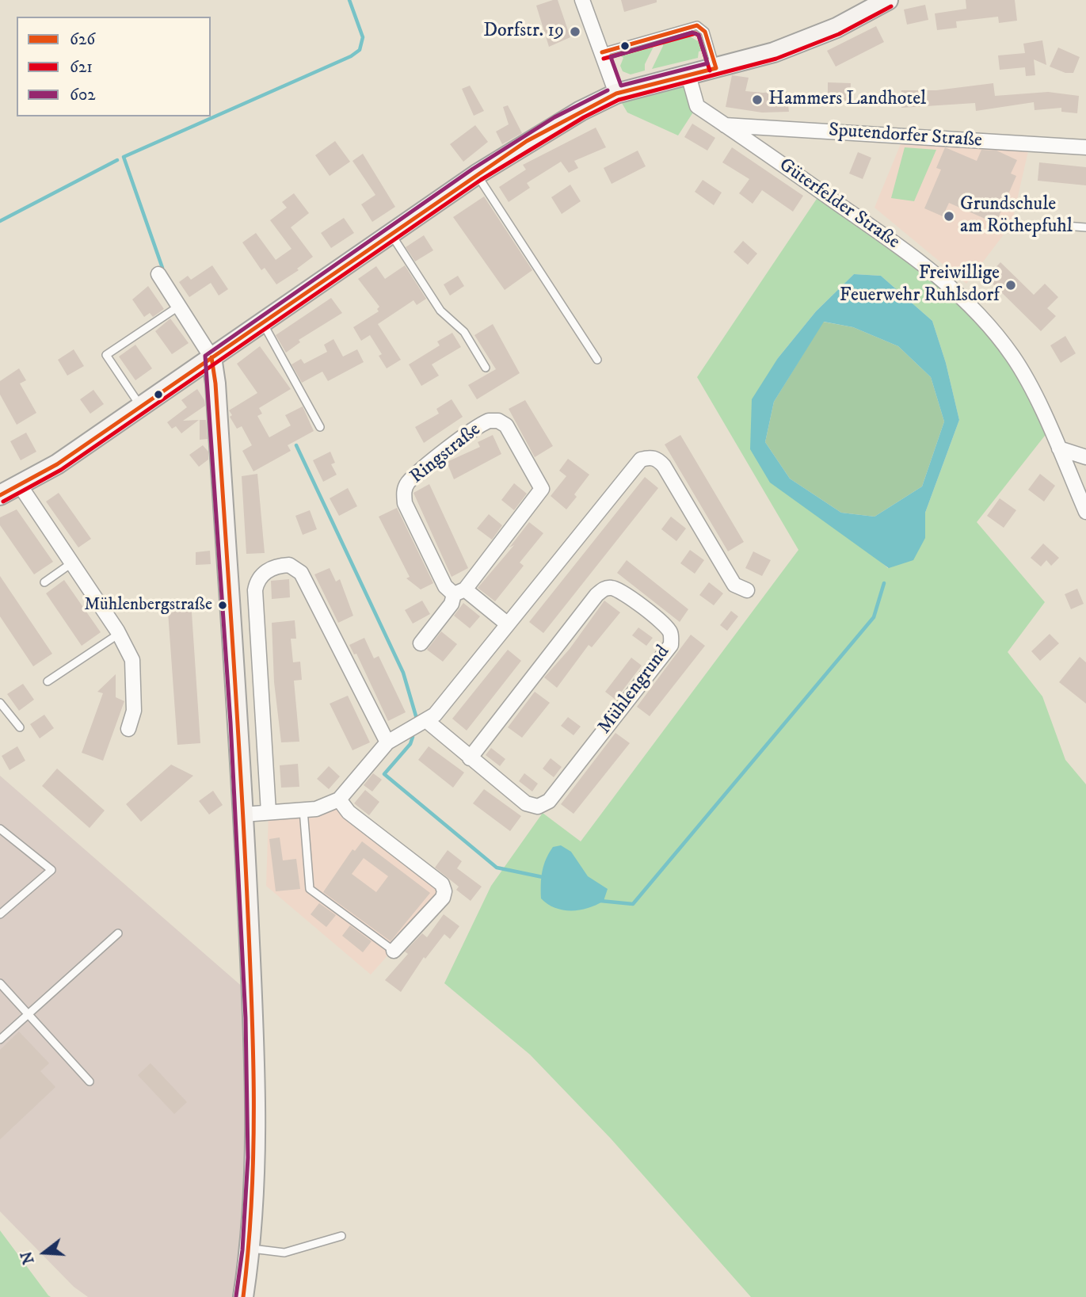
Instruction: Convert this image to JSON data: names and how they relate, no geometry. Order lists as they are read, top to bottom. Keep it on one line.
{"streets":{"street":["Sputendorfer Straße","Güterfelder Straße","Ringstraße","Mühlengrund"]},"crossings":[["Sputendorfer Straße","Güterfelder Straße"]],"places":["Dorfstr. 19","Hammers Landhotel","Grundschule am Röthepfuhl","Freiwillige Feuerwehr Ruhlsdorf","Mühlenbergstraße"],"lines":["transit line 621","transit line 626","transit line 602"],"legend":["626","621","602"],"north":"left"}
